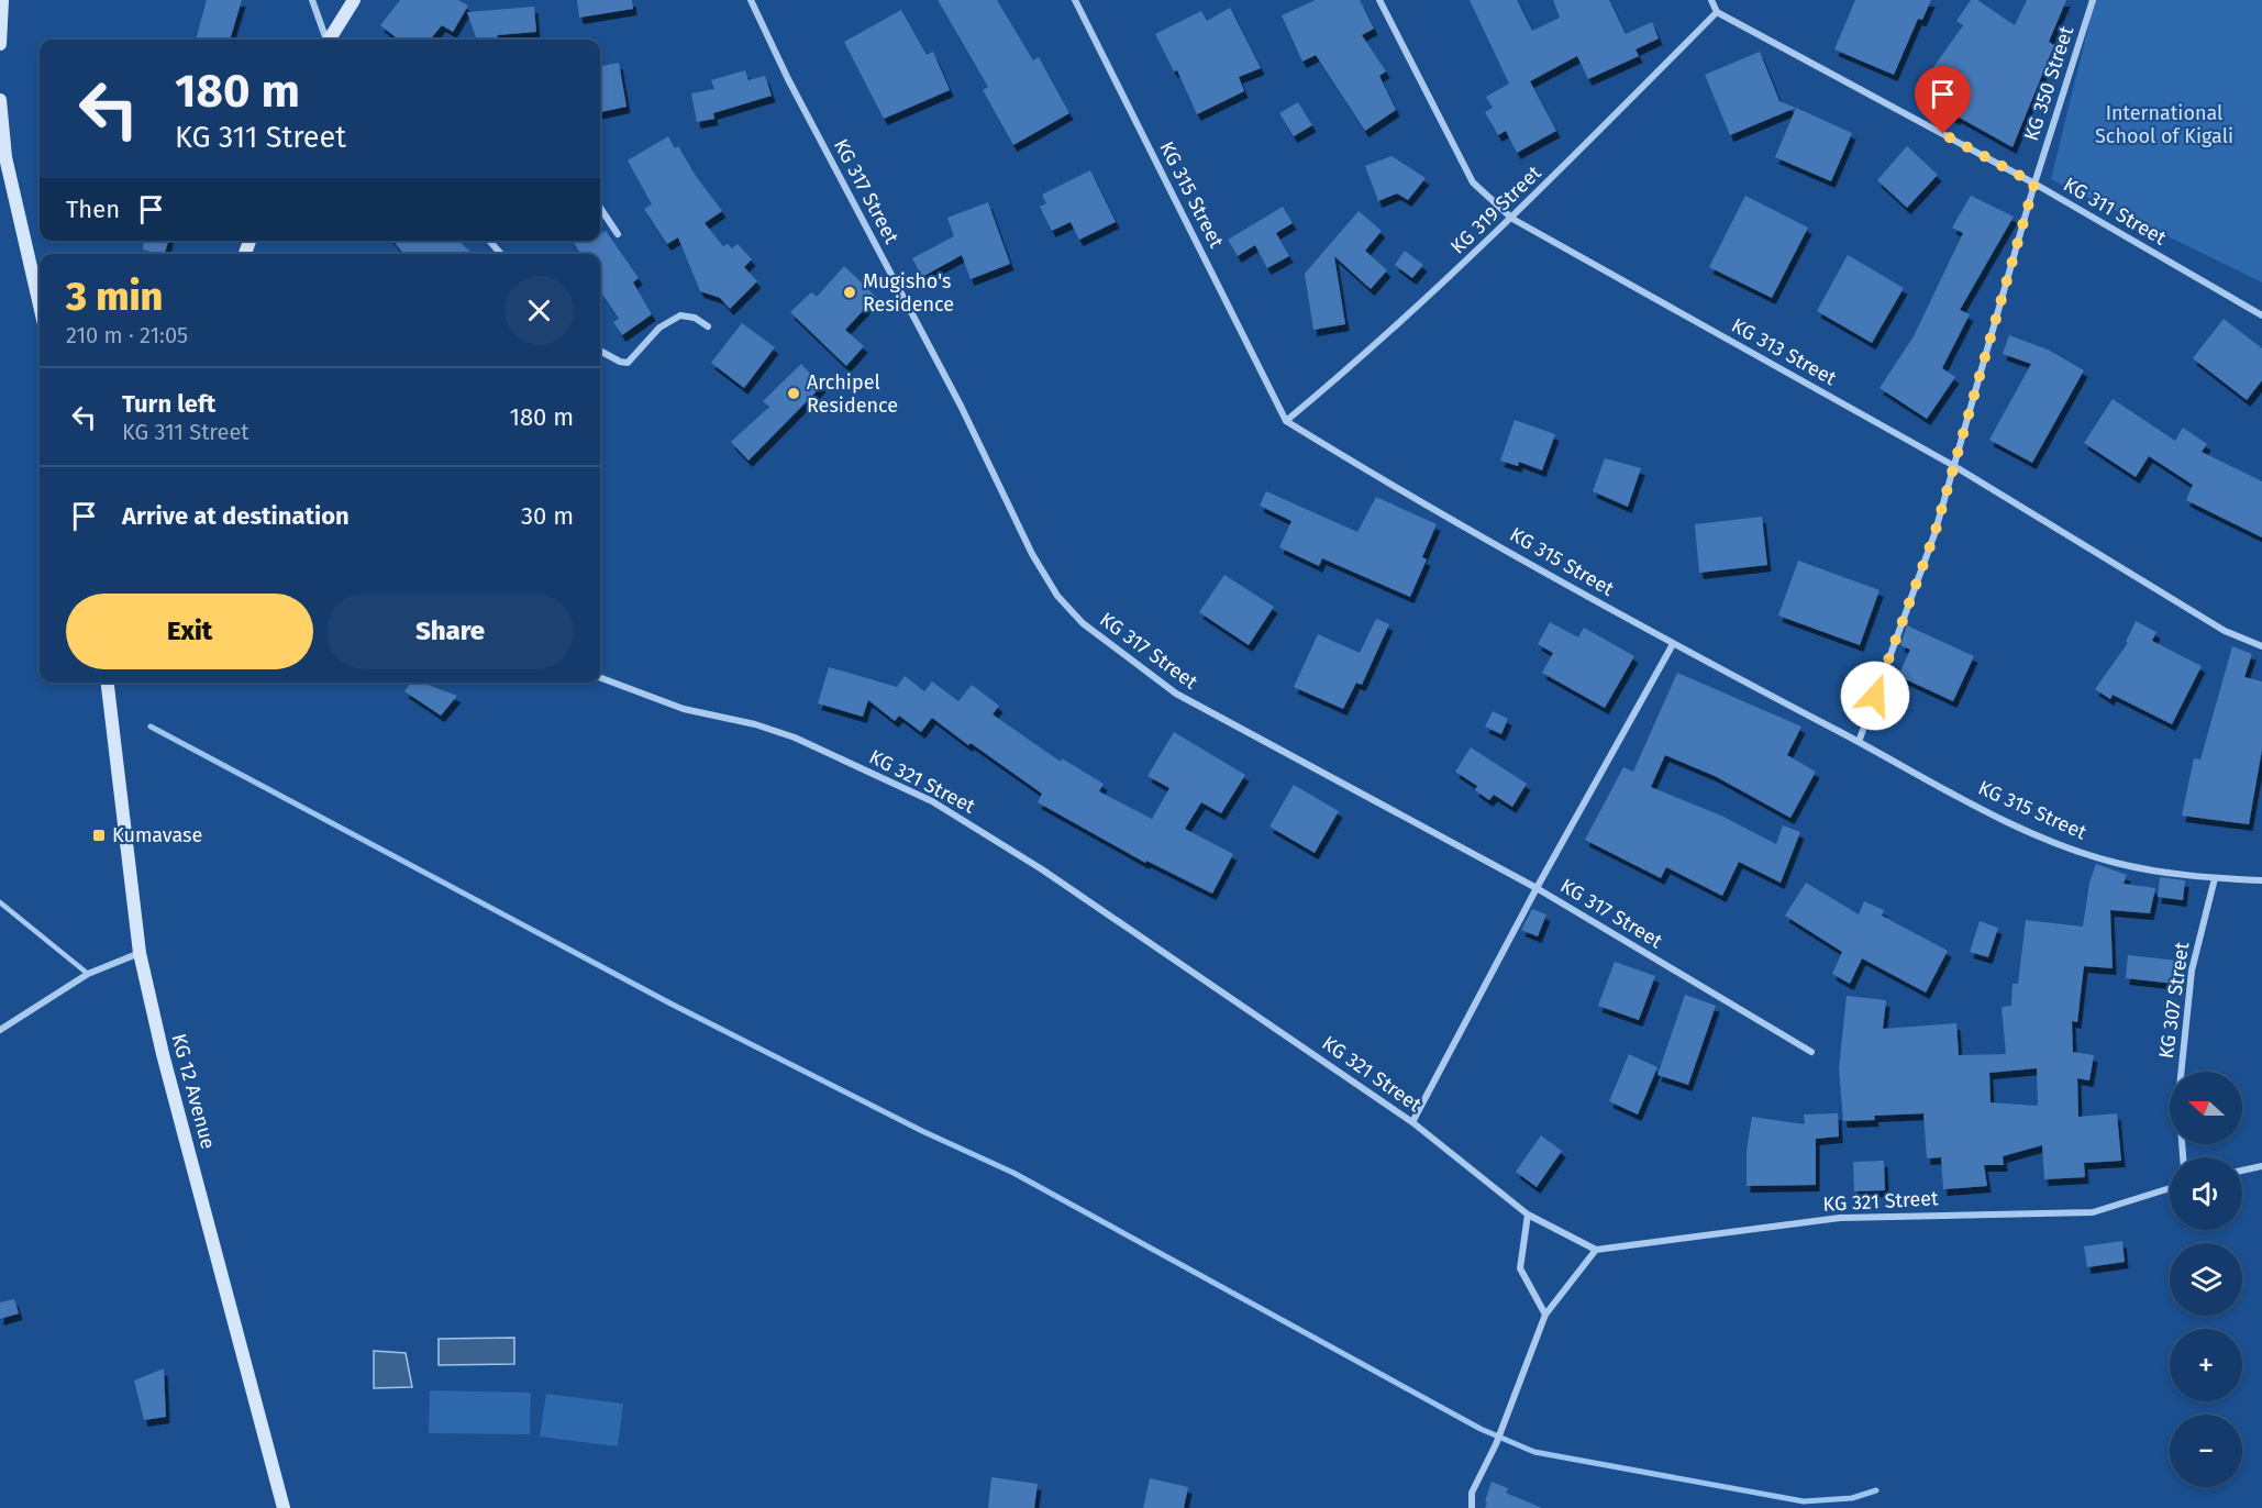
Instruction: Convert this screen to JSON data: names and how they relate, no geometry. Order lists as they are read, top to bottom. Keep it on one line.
{"streets":{"main road":["KG 12 Avenue"],"street":["KG 350 Street","KG 317 Street","KG 315 Street","KG 319 Street","KG 311 Street","KG 313 Street","KG 321 Street","KG 307 Street"]},"crossings":[["KG 350 Street","KG 315 Street"],["KG 350 Street","KG 311 Street"],["KG 350 Street","KG 313 Street"],["KG 315 Street","KG 319 Street"],["KG 315 Street","KG 307 Street"],["KG 319 Street","KG 311 Street"],["KG 319 Street","KG 313 Street"]],"parks":["International School of Kigali"],"places":{"other":["Mugisho's Residence","Archipel Residence"],"transit":["Kumavase"]},"north":"left","page":{"turn":["180 m","KG 311 Street"],"then":"Then","heading":["3 min","210 m · 21:05"],"list":[{"name":"Turn left","note":"KG 311 Street","value":"180 m"},{"name":"Arrive at destination","value":"30 m"}],"buttons":["Exit","Share"],"map_buttons":["+","−"]}}
